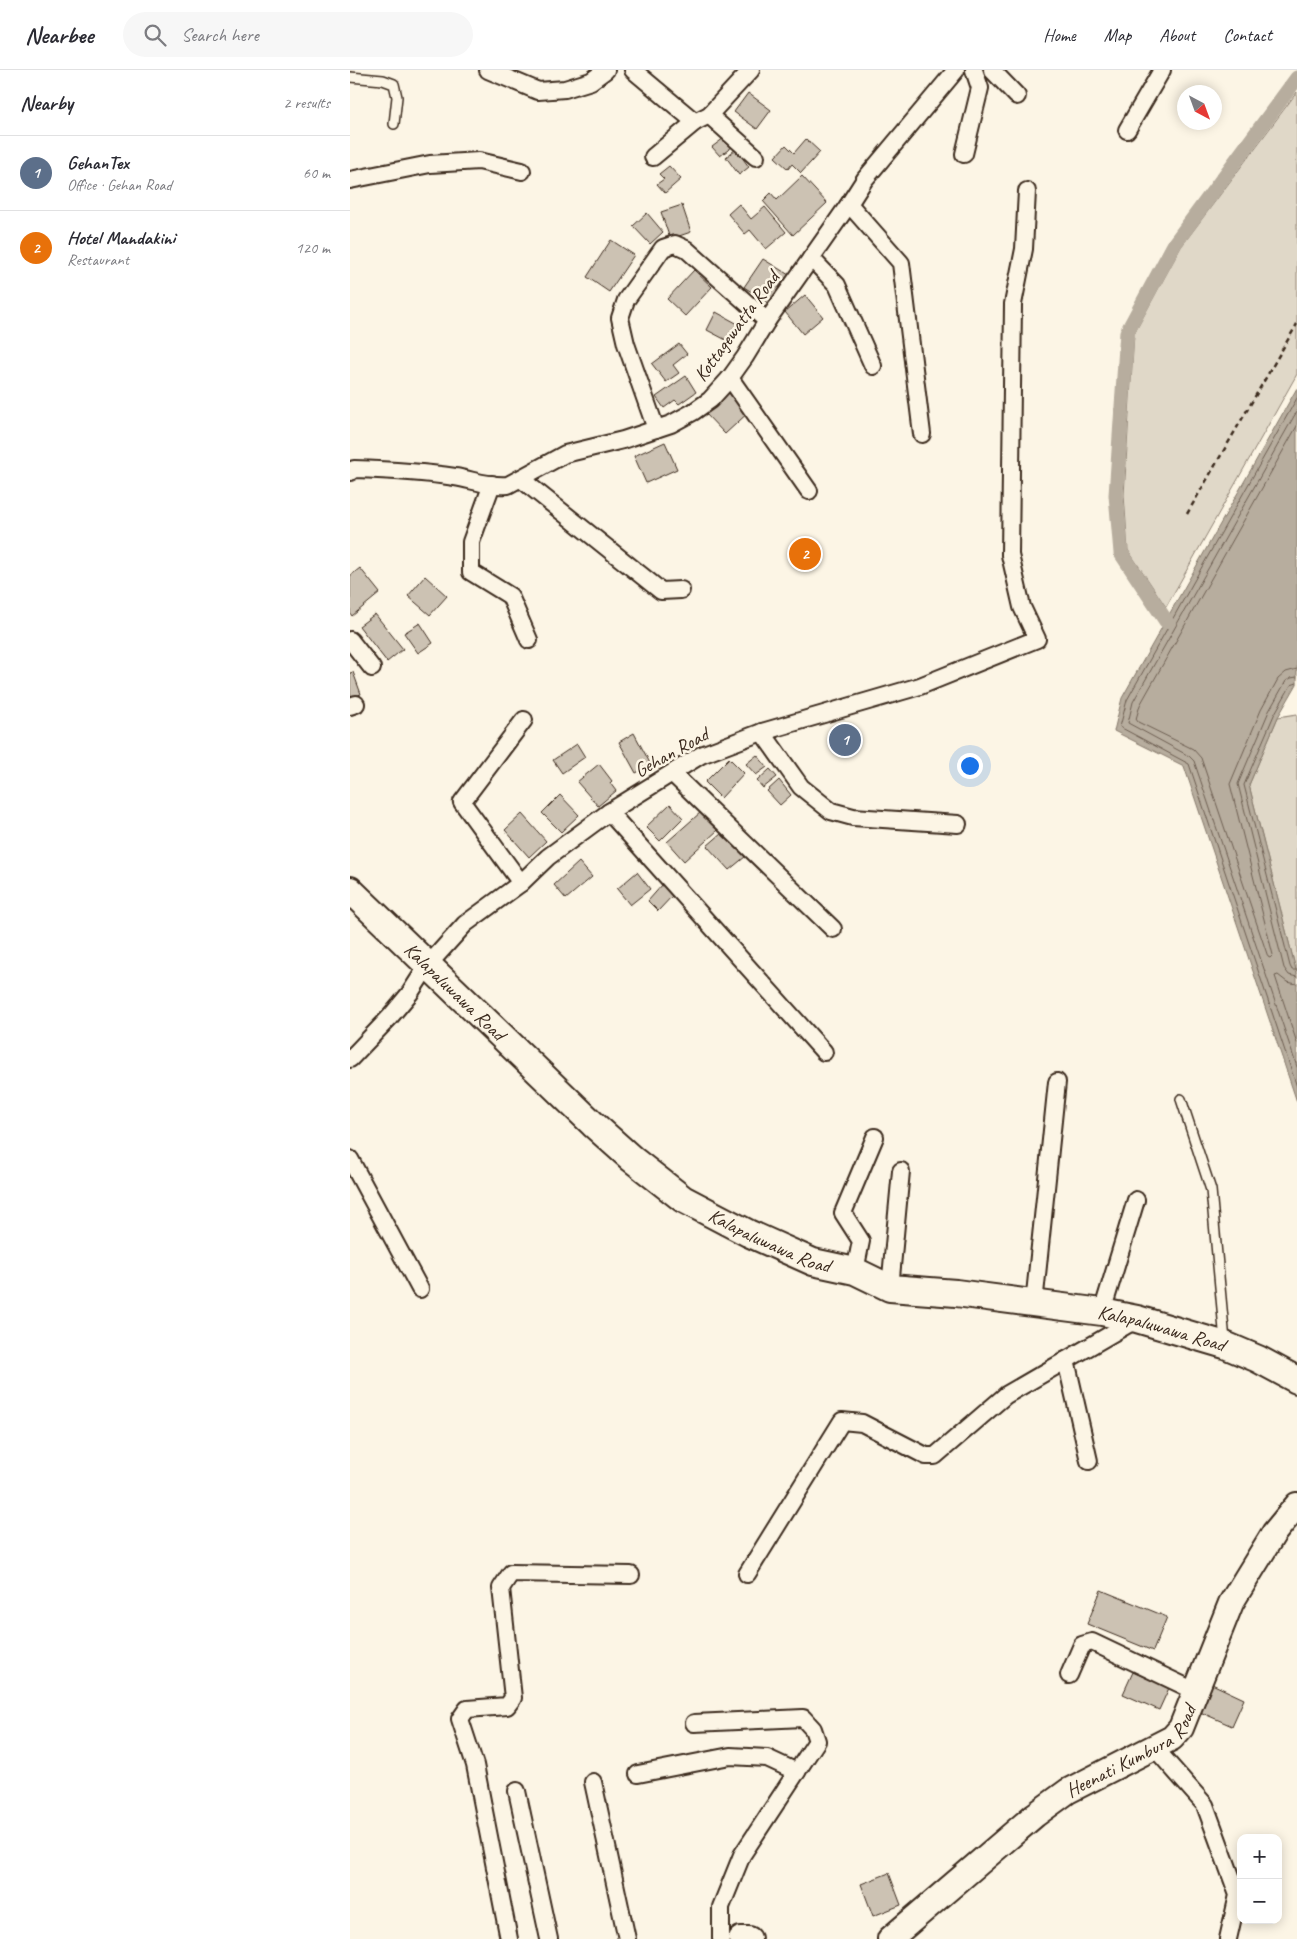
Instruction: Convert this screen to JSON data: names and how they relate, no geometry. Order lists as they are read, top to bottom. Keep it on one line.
{"streets":{"main road":["Kalapaluwawa Road"],"street":["Kottagewatta Road","Gehan Road","Heenati Kumbura Road"]},"crossings":[["Gehan Road","Kalapaluwawa Road"]],"north":"bottom right","page":{"header":"Nearbee","search":"Search here","nav":["Home","Map","About","Contact"],"heading":["Nearby","2 results"],"list":[{"mark":"1","name":"GehanTex","note":"Office · Gehan Road","value":"60 m"},{"mark":"2","name":"Hotel Mandakini","note":"Restaurant","value":"120 m"}],"pins":["2","1"],"map_buttons":["+","−"]}}
